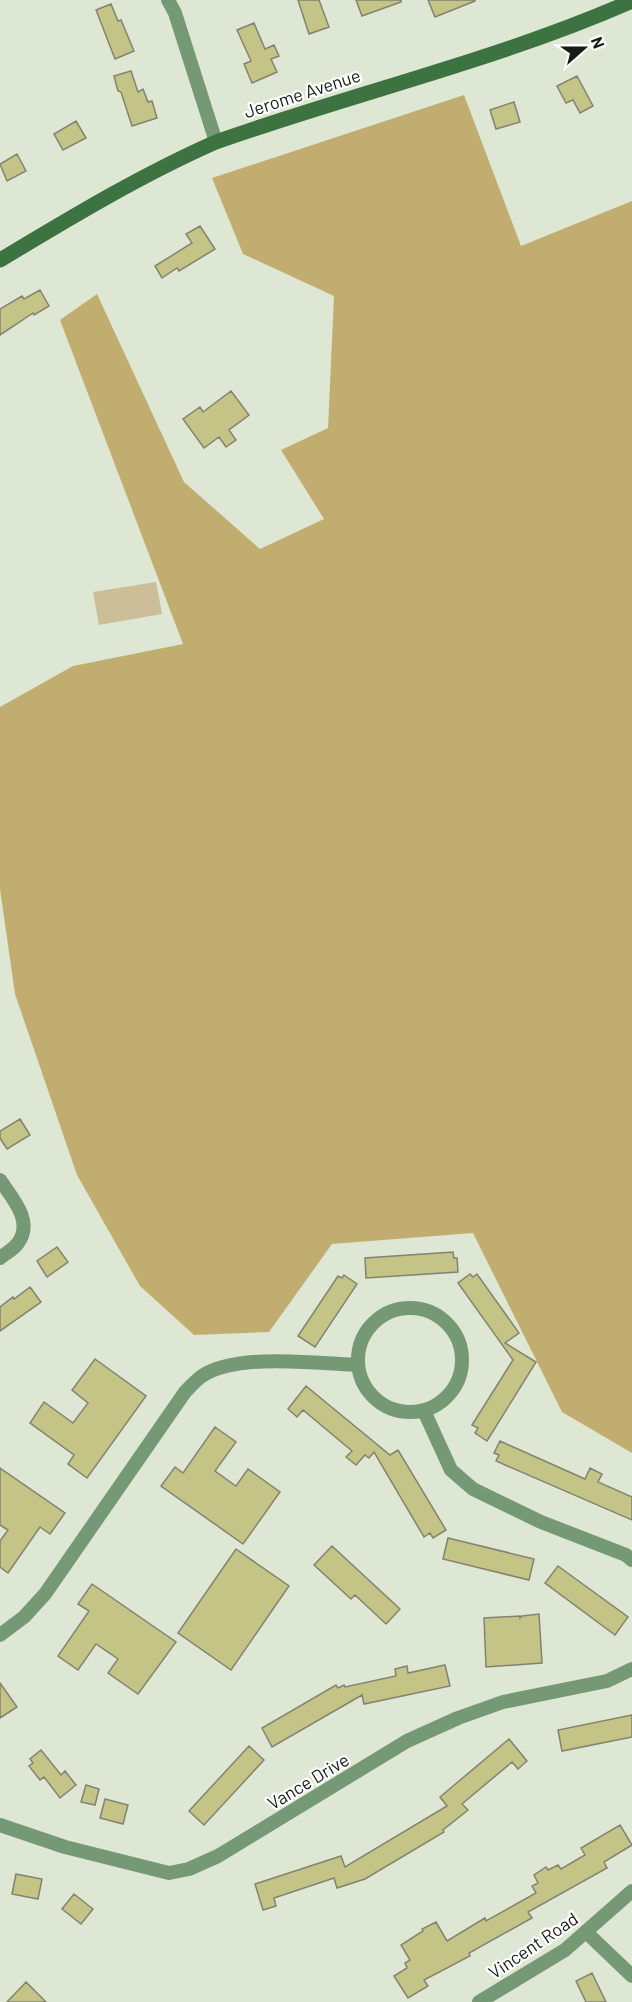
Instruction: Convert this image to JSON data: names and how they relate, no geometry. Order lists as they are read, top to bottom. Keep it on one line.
{"streets":{"main road":["Jerome Avenue"],"street":["Vance Drive","Vincent Road"]},"north":"right"}
